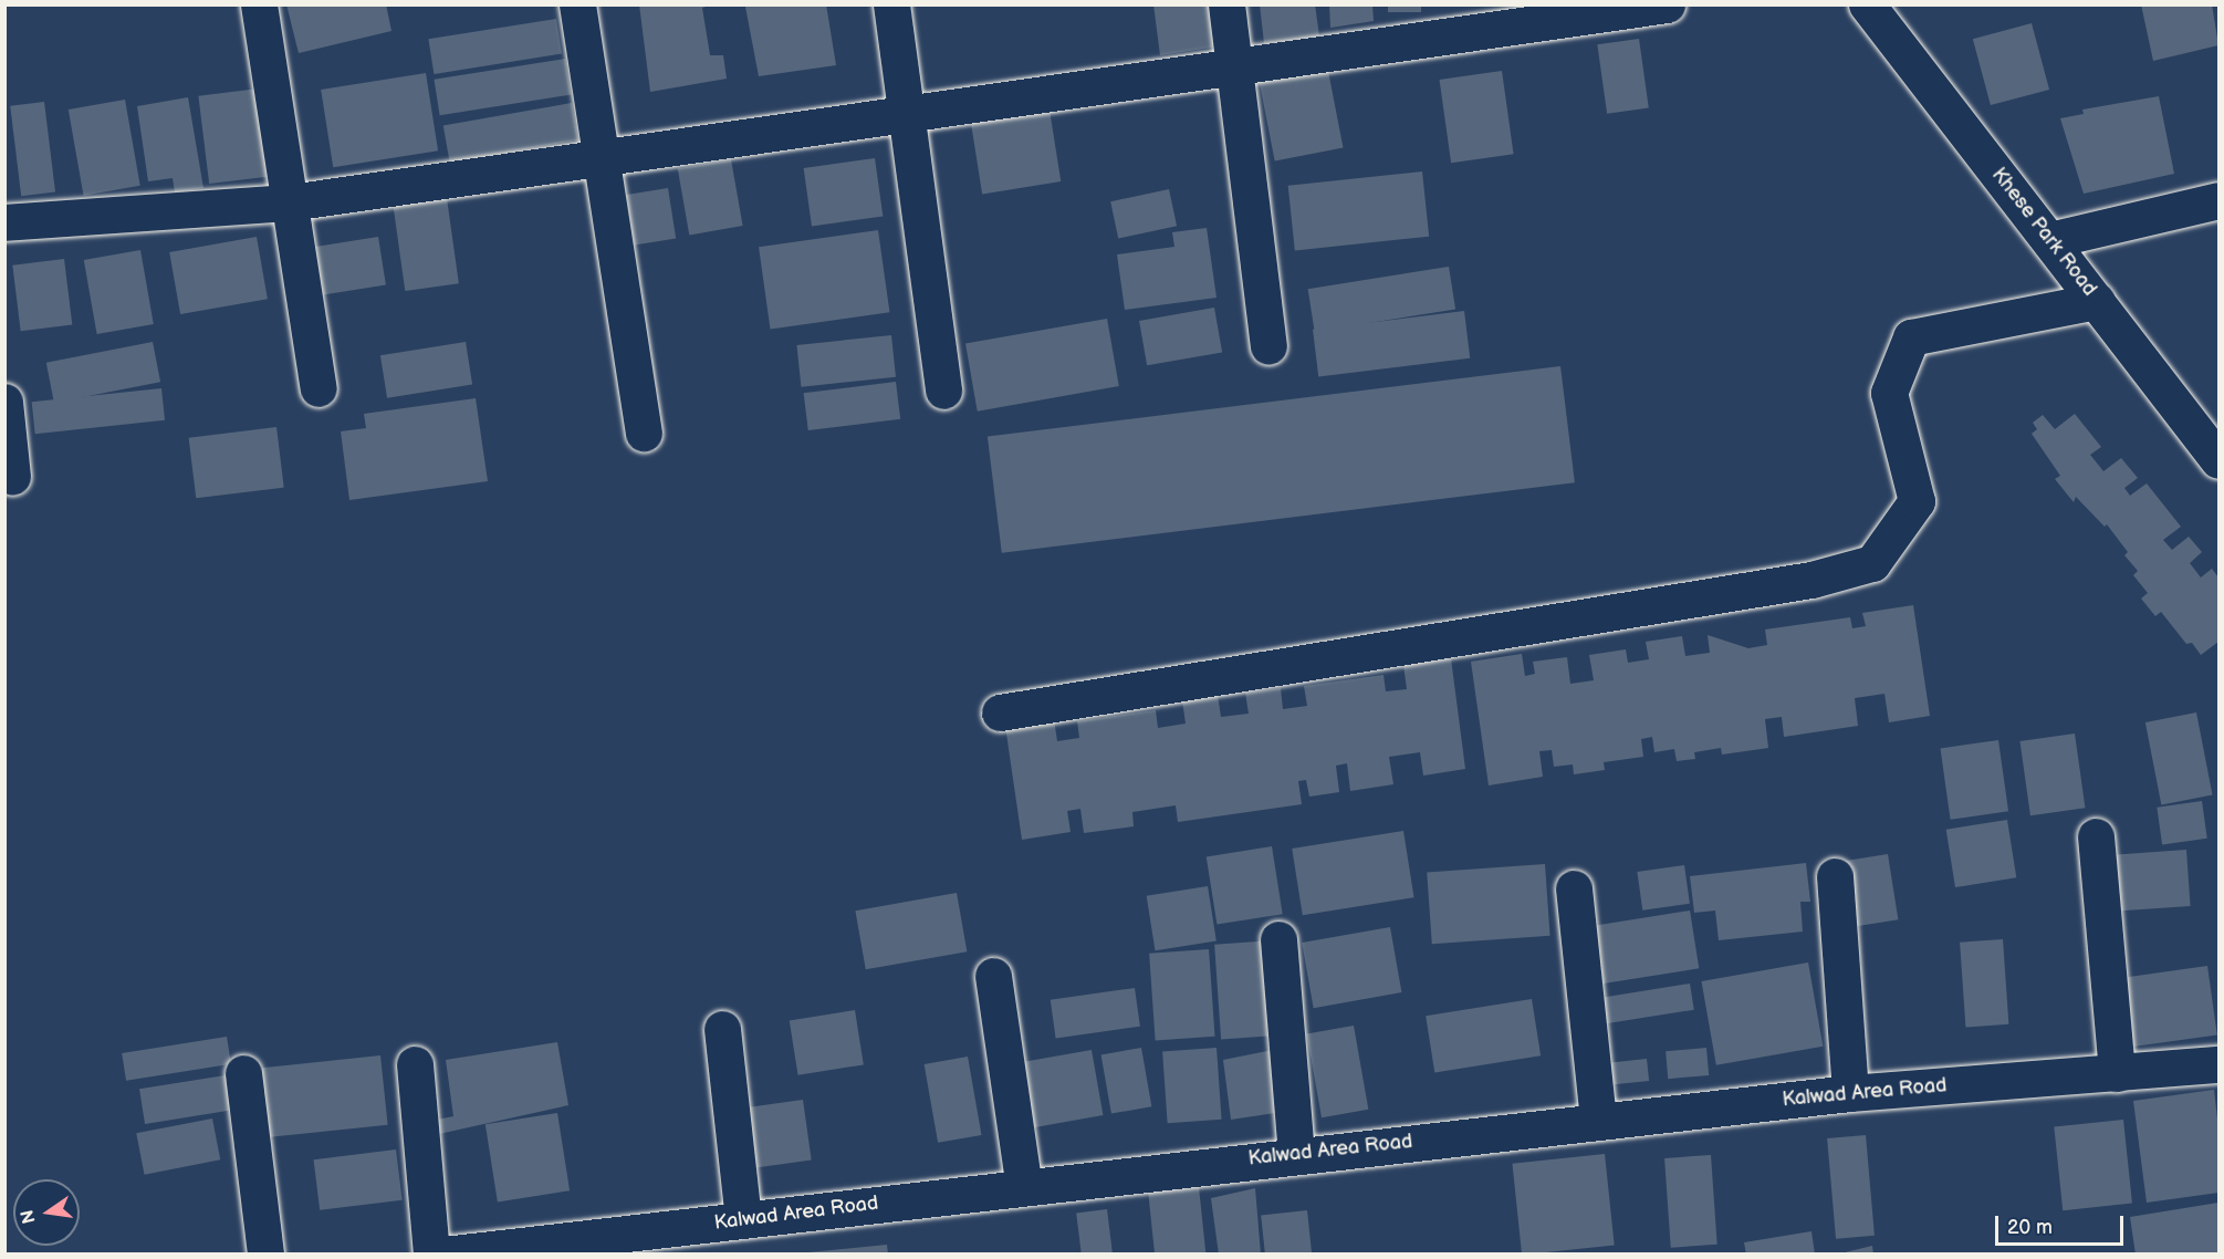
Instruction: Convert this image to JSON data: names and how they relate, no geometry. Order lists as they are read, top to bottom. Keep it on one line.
{"streets":{"street":["Khese Park Road","Kalwad Area Road"]},"scale_bar":"20 m","north":"left"}
